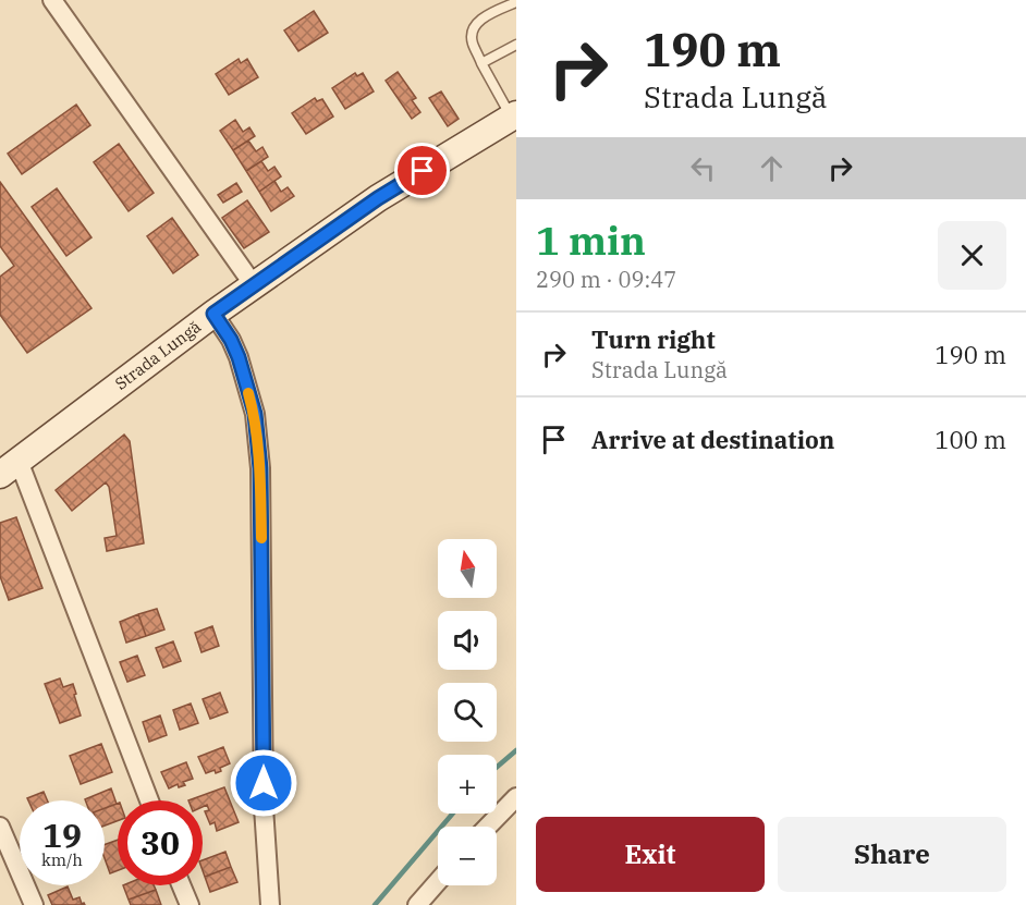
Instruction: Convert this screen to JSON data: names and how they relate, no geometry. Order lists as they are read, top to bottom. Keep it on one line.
{"streets":{"main road":["Strada Lungă"]},"north":"top","page":{"turn":["190 m","Strada Lungă"],"heading":["1 min","290 m · 09:47"],"list":[{"name":"Turn right","note":"Strada Lungă","value":"190 m"},{"name":"Arrive at destination","value":"100 m"}],"map_buttons":["+","−"],"speed":"19 km/h","limit":"30","buttons":["Exit","Share"]}}
